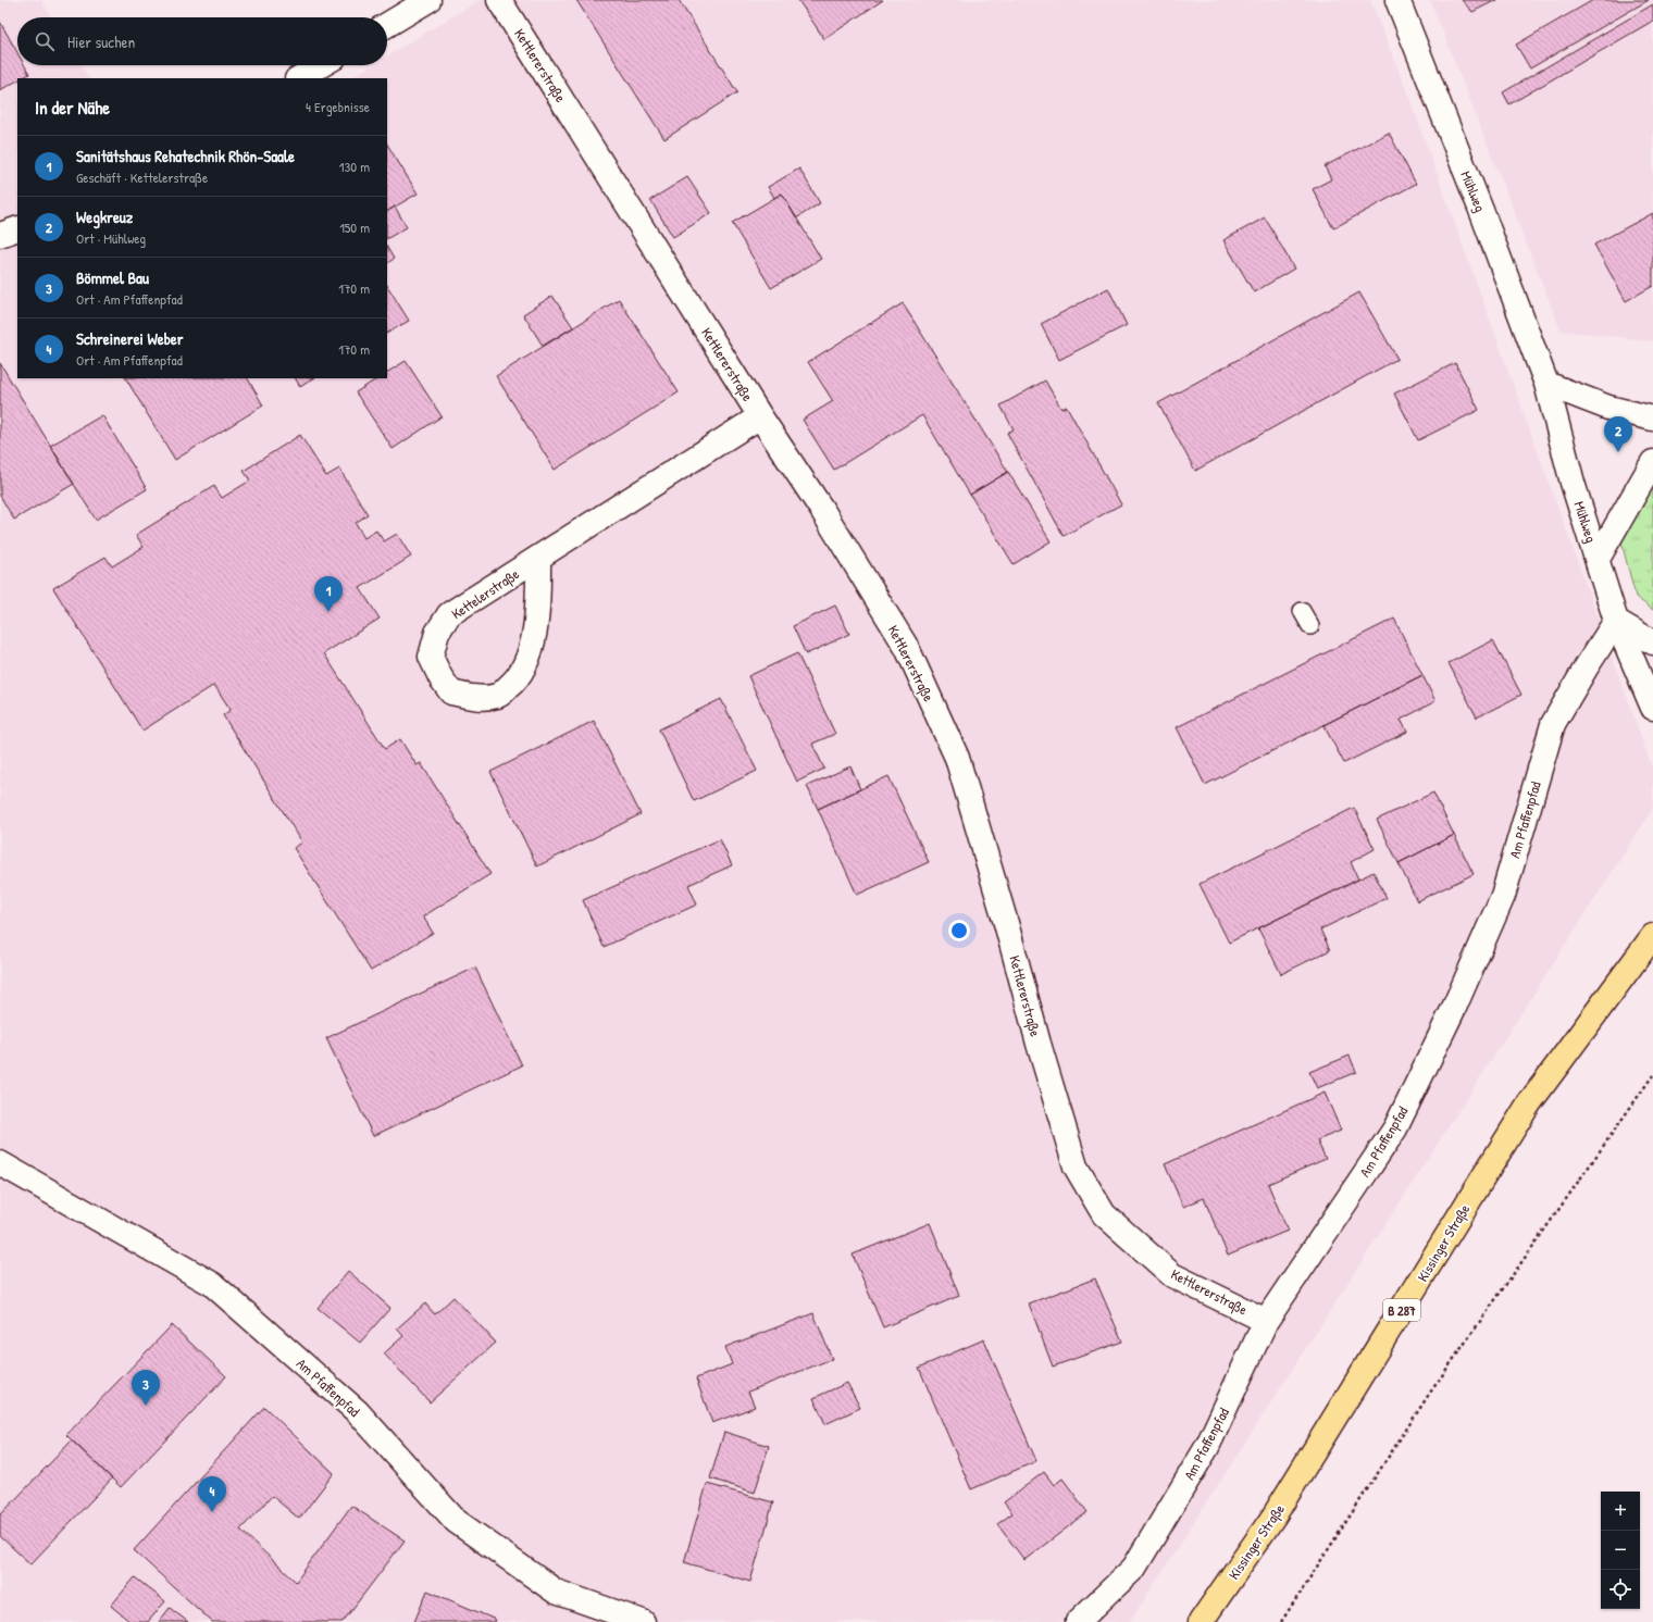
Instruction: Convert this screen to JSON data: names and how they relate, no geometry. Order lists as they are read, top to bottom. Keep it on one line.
{"streets":{"main road":["Kissinger Straße","B 287"],"street":["Kettlererstraße","Mühlweg","Kettelerstraße","Am Pfaffenpfad"]},"crossings":[["Kettlererstraße","Kettelerstraße"],["Kettlererstraße","Am Pfaffenpfad"],["Mühlweg","Am Pfaffenpfad"]],"page":{"search":"Hier suchen","heading":["In der Nähe","4 Ergebnisse"],"list":[{"mark":"1","name":"Sanitätshaus Rehatechnik Rhön-Saale","note":"Geschäft · Kettelerstraße","value":"130 m"},{"mark":"2","name":"Wegkreuz","note":"Ort · Mühlweg","value":"150 m"},{"mark":"3","name":"Bömmel Bau","note":"Ort · Am Pfaffenpfad","value":"170 m"},{"mark":"4","name":"Schreinerei Weber","note":"Ort · Am Pfaffenpfad","value":"170 m"}],"pins":["2","1","3","4"],"map_buttons":["+","−"]}}
